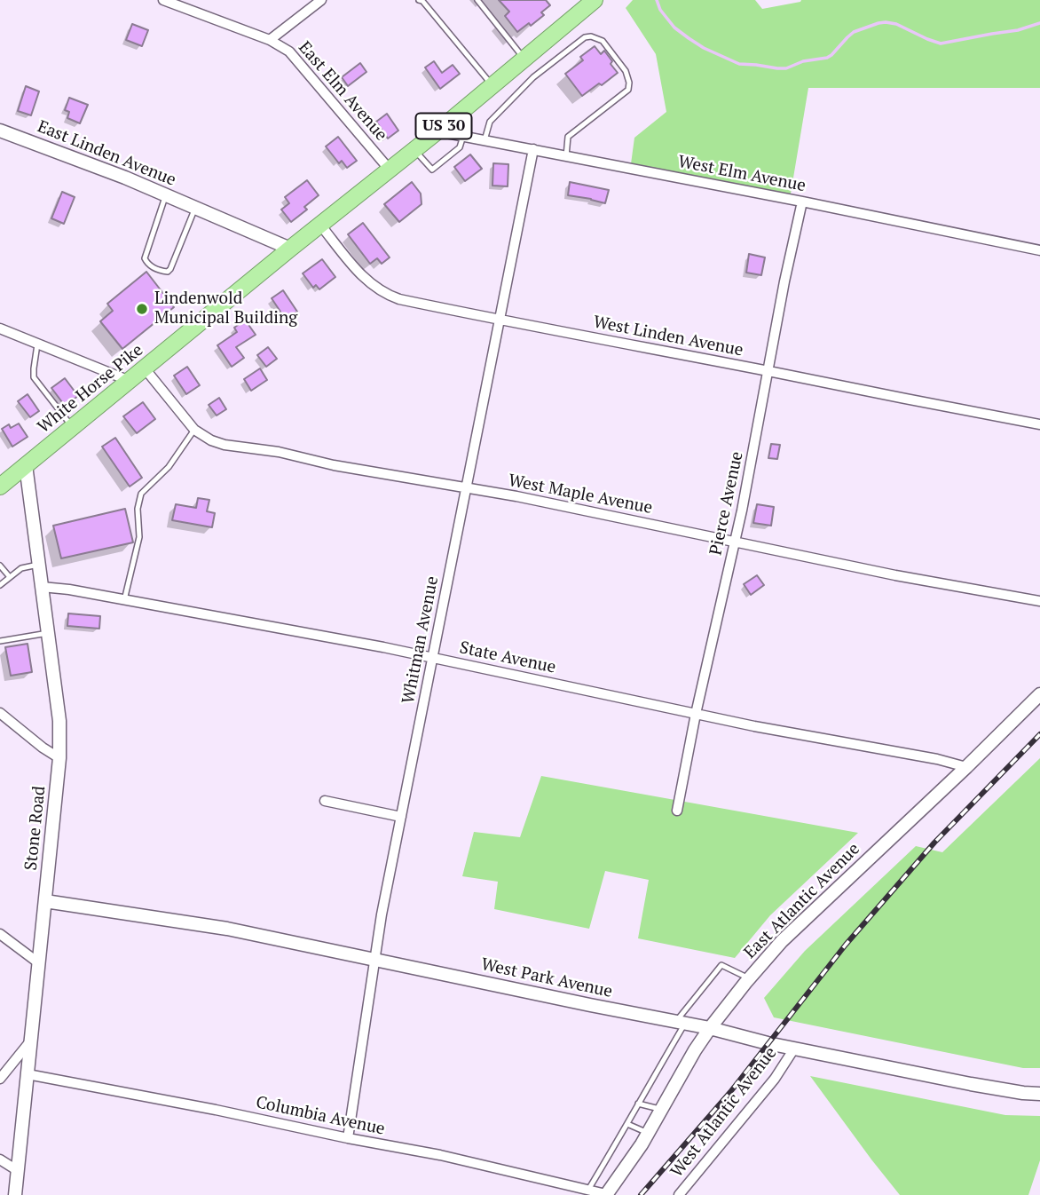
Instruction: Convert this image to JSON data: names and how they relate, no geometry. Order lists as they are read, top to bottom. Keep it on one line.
{"streets":{"highway":["US 30","White Horse Pike"],"street":["East Elm Avenue","East Linden Avenue","West Elm Avenue","West Linden Avenue","West Maple Avenue","Pierce Avenue","Whitman Avenue","State Avenue","Stone Road","East Atlantic Avenue","West Park Avenue","West Atlantic Avenue","Columbia Avenue"]},"crossings":[["East Elm Avenue","US 30"],["US 30","East Linden Avenue"],["US 30","West Elm Avenue"],["US 30","West Linden Avenue"],["US 30","White Horse Pike"],["East Linden Avenue","White Horse Pike"],["West Elm Avenue","Pierce Avenue"],["West Elm Avenue","Whitman Avenue"],["West Linden Avenue","Pierce Avenue"],["West Linden Avenue","Whitman Avenue"],["White Horse Pike","West Maple Avenue"],["White Horse Pike","Stone Road"],["West Maple Avenue","Pierce Avenue"],["West Maple Avenue","Whitman Avenue"],["Pierce Avenue","State Avenue"],["Whitman Avenue","State Avenue"],["Whitman Avenue","West Park Avenue"],["Whitman Avenue","Columbia Avenue"],["State Avenue","Stone Road"],["State Avenue","East Atlantic Avenue"],["Stone Road","West Park Avenue"],["Stone Road","Columbia Avenue"],["East Atlantic Avenue","West Park Avenue"],["East Atlantic Avenue","Columbia Avenue"],["West Park Avenue","West Atlantic Avenue"]],"places":["Lindenwold Municipal Building"]}
